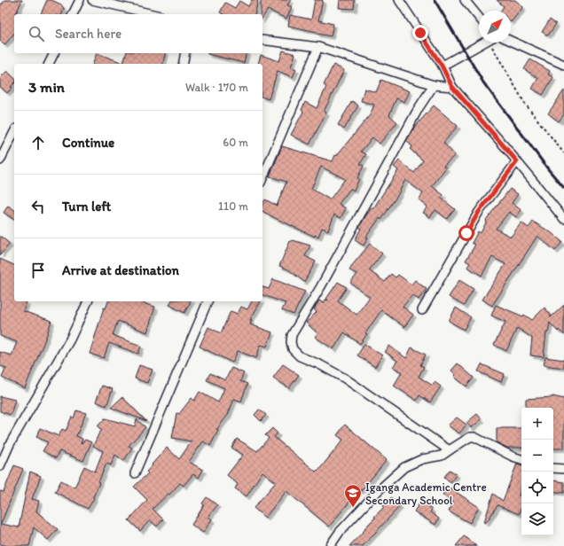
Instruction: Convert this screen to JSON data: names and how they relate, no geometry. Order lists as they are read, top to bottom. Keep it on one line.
{"places":{"school or university":["Iganga Academic Centre Secondary School"]},"north":"top right","page":{"search":"Search here","heading":["3 min","Walk · 170 m"],"list":[["Continue","60 m"],["Turn left","110 m"],"Arrive at destination"],"map_buttons":["+","−"]}}
